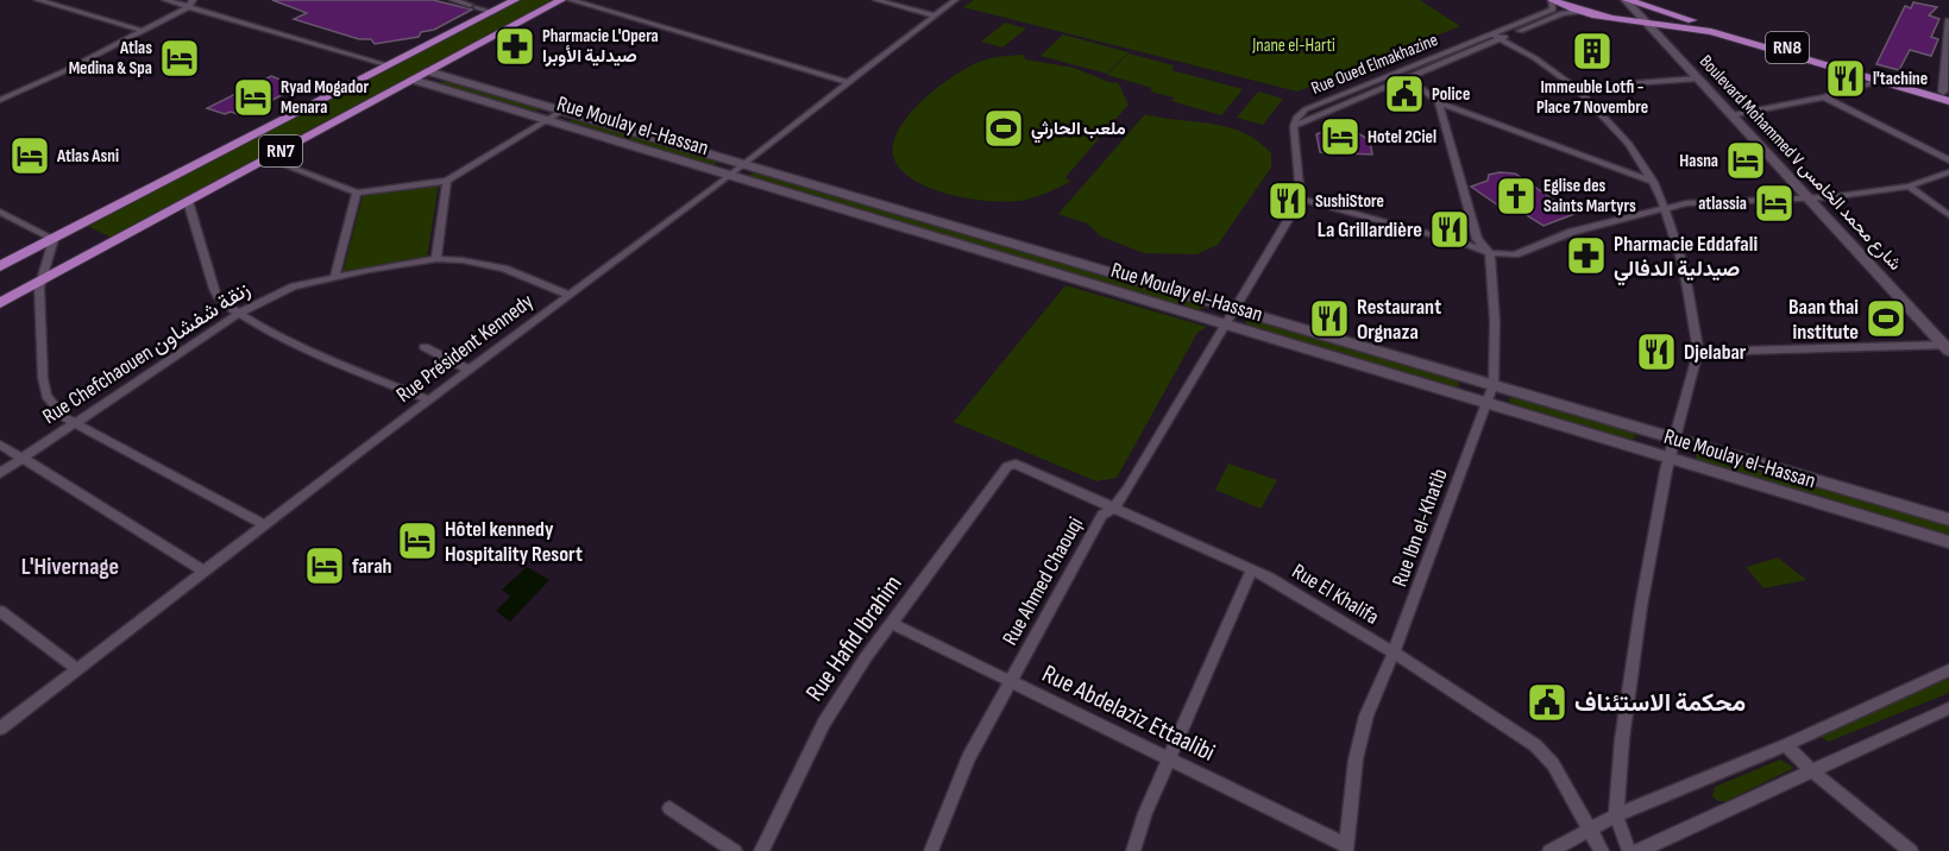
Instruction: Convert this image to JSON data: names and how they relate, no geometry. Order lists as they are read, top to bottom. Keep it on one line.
{"streets":{"main road":["RN8","RN7"],"street":["Rue Oued Elmakhazine","Rue Moulay el-Hassan","Boulevard Mohammed V شارع محمد الخامس","Rue Président Kennedy","Rue Chefchaouen زنقة شفشاون","Rue Ibn el-Khatib","Rue Ahmed Chaouqi","Rue El Khalifa","Rue Hafid Ibrahim","Rue Abdelaziz Ettaalibi"]},"crossings":[["RN8","Rue Oued Elmakhazine"],["RN8","Boulevard Mohammed V شارع محمد الخامس"],["Rue Moulay el-Hassan","RN7"],["Rue Moulay el-Hassan","Rue Président Kennedy"],["Rue Moulay el-Hassan","Rue Ibn el-Khatib"],["Rue Moulay el-Hassan","Rue Ahmed Chaouqi"],["Rue Président Kennedy","Rue Chefchaouen زنقة شفشاون"],["Rue Ibn el-Khatib","Rue El Khalifa"],["Rue Ibn el-Khatib","Rue Abdelaziz Ettaalibi"],["Rue Ahmed Chaouqi","Rue El Khalifa"],["Rue Ahmed Chaouqi","Rue Abdelaziz Ettaalibi"],["Rue El Khalifa","Rue Hafid Ibrahim"],["Rue Hafid Ibrahim","Rue Abdelaziz Ettaalibi"]],"districts":["L'Hivernage"],"parks":["Jnane el-Harti"],"places":{"pharmacy":["Pharmacie L'Opera صيدلية الأوبرا","Pharmacie Eddafali صيدلية الدفالي"],"building":["Immeuble Lotfi - Place 7 Novembre"],"hotel":["Atlas Medina & Spa","Ryad Mogador Menara","Hotel 2Ciel","Atlas Asni","Hasna","atlassia","Hôtel kennedy Hospitality Resort","farah"],"restaurant":["l'tachine","SushiStore","La Grillardière","Restaurant Orgnaza","Djelabar"],"public building":["Police","محكمة الاستئناف"],"sports":["ملعب الحارثي","Baan thai institute"],"church":["Eglise des Saints Martyrs"]}}
